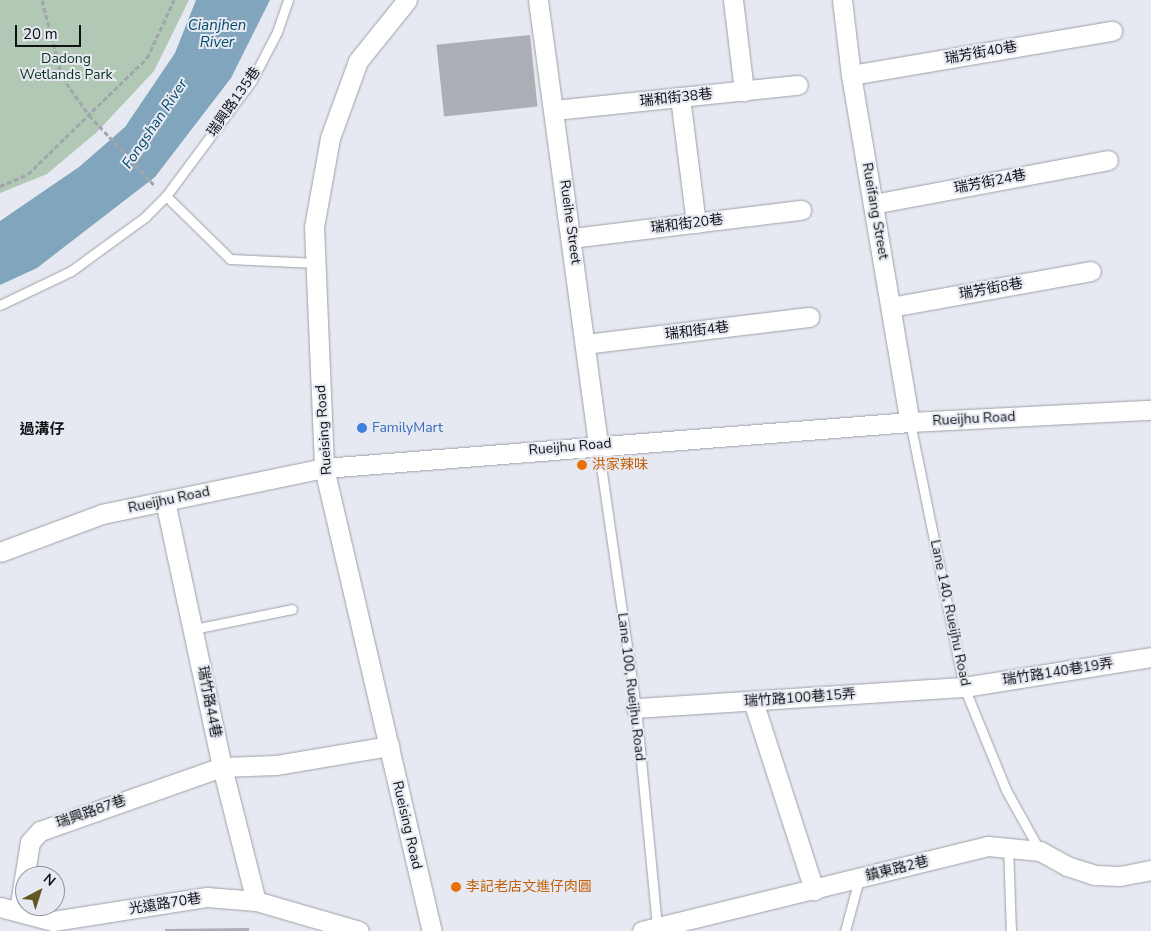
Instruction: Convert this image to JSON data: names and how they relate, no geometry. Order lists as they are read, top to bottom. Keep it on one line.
{"streets":{"street":["瑞芳街40巷","瑞和街38巷","瑞芳街24巷","Rueifang Street","Rueihe Street","瑞和街20巷","瑞芳街8巷","瑞和街4巷","Rueijhu Road","Rueising Road","瑞竹路140巷19弄","瑞竹路100巷15弄","瑞竹路44巷","瑞興路87巷","鎮東路2巷","光遠路70巷"],"lane":["瑞興路135巷","Lane 140, Rueijhu Road","Lane 100, Rueijhu Road"]},"crossings":[["瑞芳街40巷","Rueifang Street"],["瑞和街38巷","Rueihe Street"],["瑞芳街24巷","Rueifang Street"],["Rueifang Street","瑞芳街8巷"],["Rueifang Street","Rueijhu Road"],["Rueifang Street","Lane 140, Rueijhu Road"],["Rueihe Street","瑞和街20巷"],["Rueihe Street","瑞和街4巷"],["Rueihe Street","Rueijhu Road"],["Rueihe Street","Lane 100, Rueijhu Road"],["Rueijhu Road","Rueising Road"],["Rueijhu Road","Lane 140, Rueijhu Road"],["Rueijhu Road","Lane 100, Rueijhu Road"],["Rueijhu Road","瑞竹路44巷"],["Rueising Road","瑞興路87巷"],["Lane 140, Rueijhu Road","瑞竹路140巷19弄"],["Lane 140, Rueijhu Road","瑞竹路100巷15弄"],["Lane 140, Rueijhu Road","鎮東路2巷"],["瑞竹路140巷19弄","瑞竹路100巷15弄"],["Lane 100, Rueijhu Road","瑞竹路100巷15弄"],["Lane 100, Rueijhu Road","鎮東路2巷"],["瑞竹路44巷","瑞興路87巷"],["瑞竹路44巷","光遠路70巷"]],"districts":["過溝仔"],"water":["Cianjhen River","Fongshan River"],"parks":["Dadong Wetlands Park"],"places":["FamilyMart","洪家辣味","李記老店文進仔肉圓"],"scale_bar":"20 m","north":"top right"}
